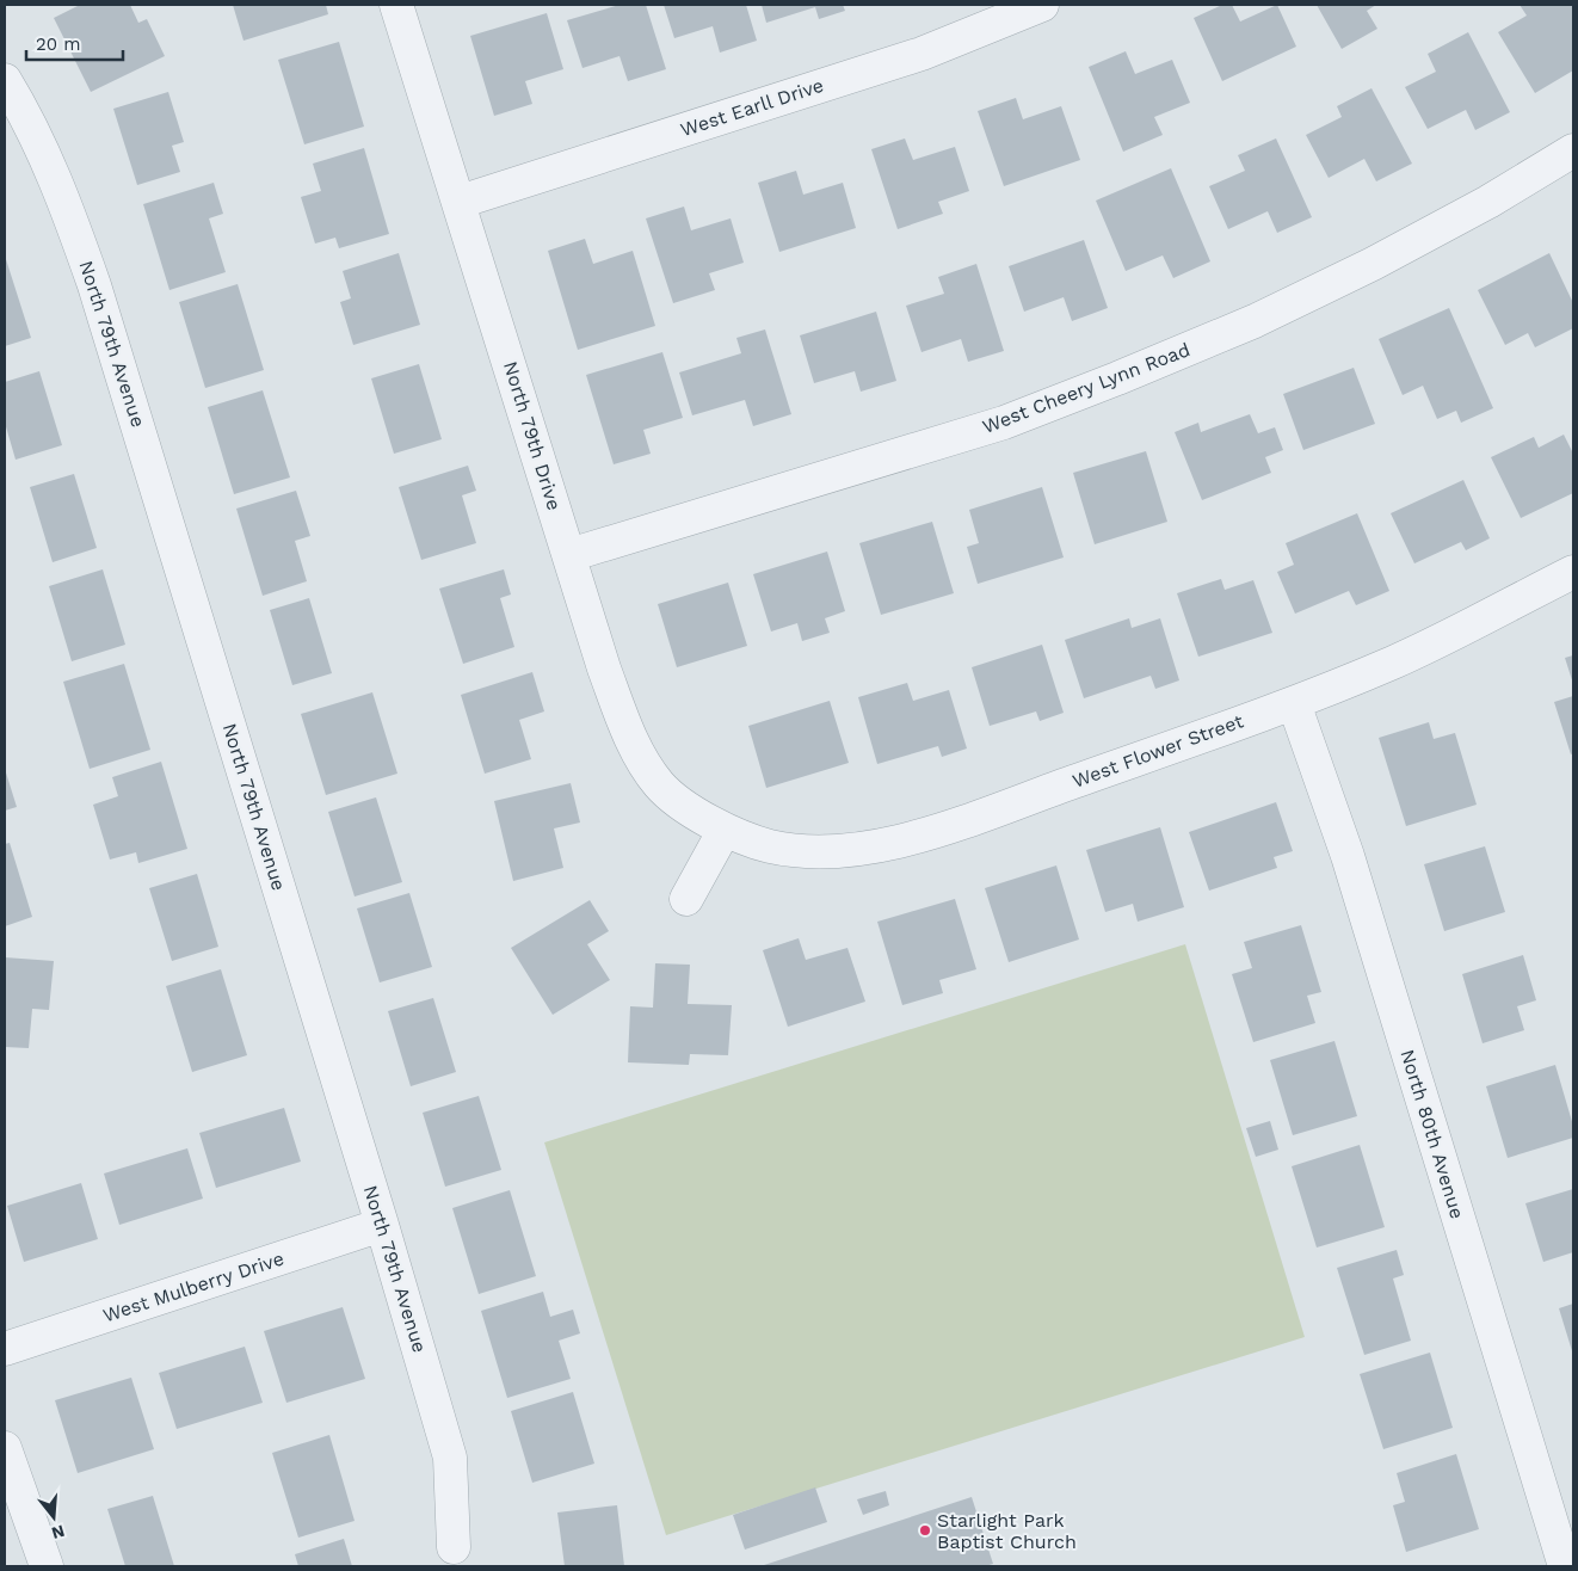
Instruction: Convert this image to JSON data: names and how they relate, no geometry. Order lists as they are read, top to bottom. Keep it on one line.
{"streets":{"street":["West Earll Drive","North 79th Avenue","West Cheery Lynn Road","North 79th Drive","West Flower Street","North 80th Avenue","West Mulberry Drive"]},"crossings":[["West Earll Drive","North 79th Drive"],["North 79th Avenue","West Mulberry Drive"],["West Cheery Lynn Road","North 79th Drive"],["North 79th Drive","West Flower Street"],["West Flower Street","North 80th Avenue"]],"places":["Starlight Park Baptist Church"],"scale_bar":"20 m","north":"bottom"}
